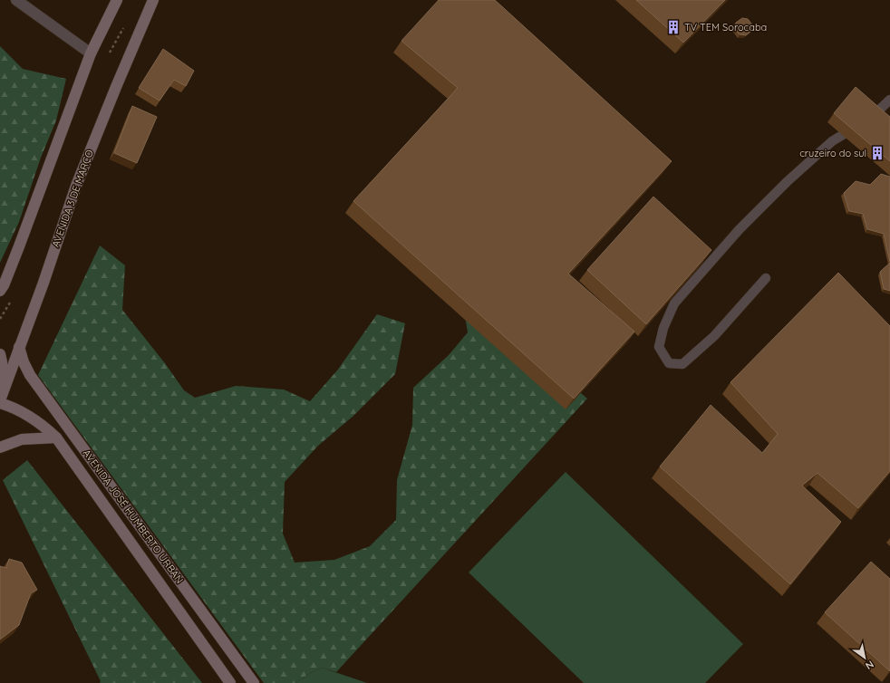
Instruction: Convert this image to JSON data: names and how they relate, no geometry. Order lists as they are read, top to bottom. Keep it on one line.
{"streets":{"main road":["AVENIDA 3 DE MARÇO","AVENIDA JOSÉ HUMBERTO URBAN"]},"crossings":[["AVENIDA 3 DE MARÇO","AVENIDA JOSÉ HUMBERTO URBAN"]],"places":{"building":["TV TEM Sorocaba","cruzeiro do sul"]},"north":"bottom right"}
